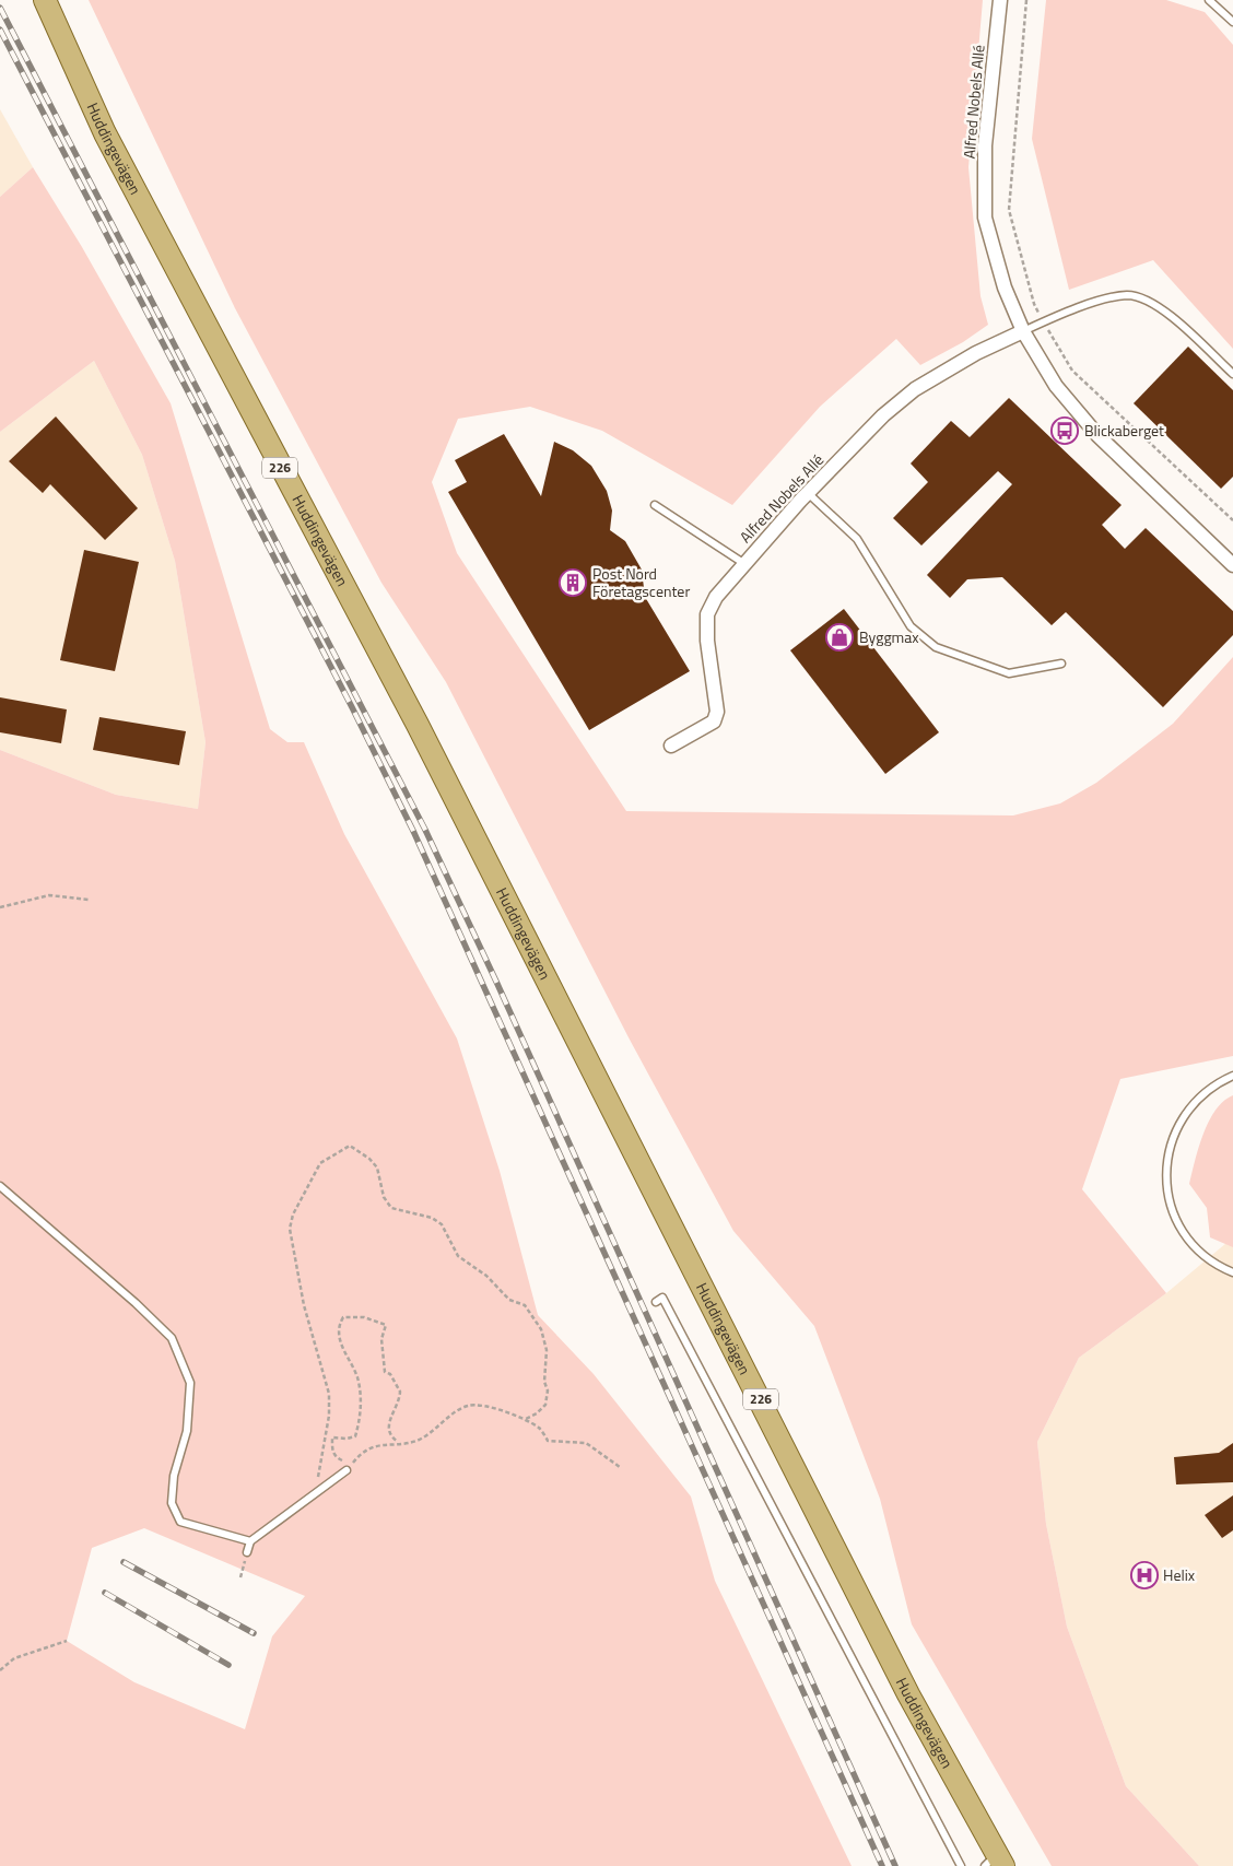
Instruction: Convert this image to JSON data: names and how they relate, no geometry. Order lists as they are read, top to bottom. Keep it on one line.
{"streets":{"main road":["Huddingevägen","226"],"street":["Alfred Nobels Allé"]},"places":{"bus stop":["Blickaberget"],"building":["Post Nord Företagscenter"],"shop":["Byggmax"],"hospital":["Helix"]}}
